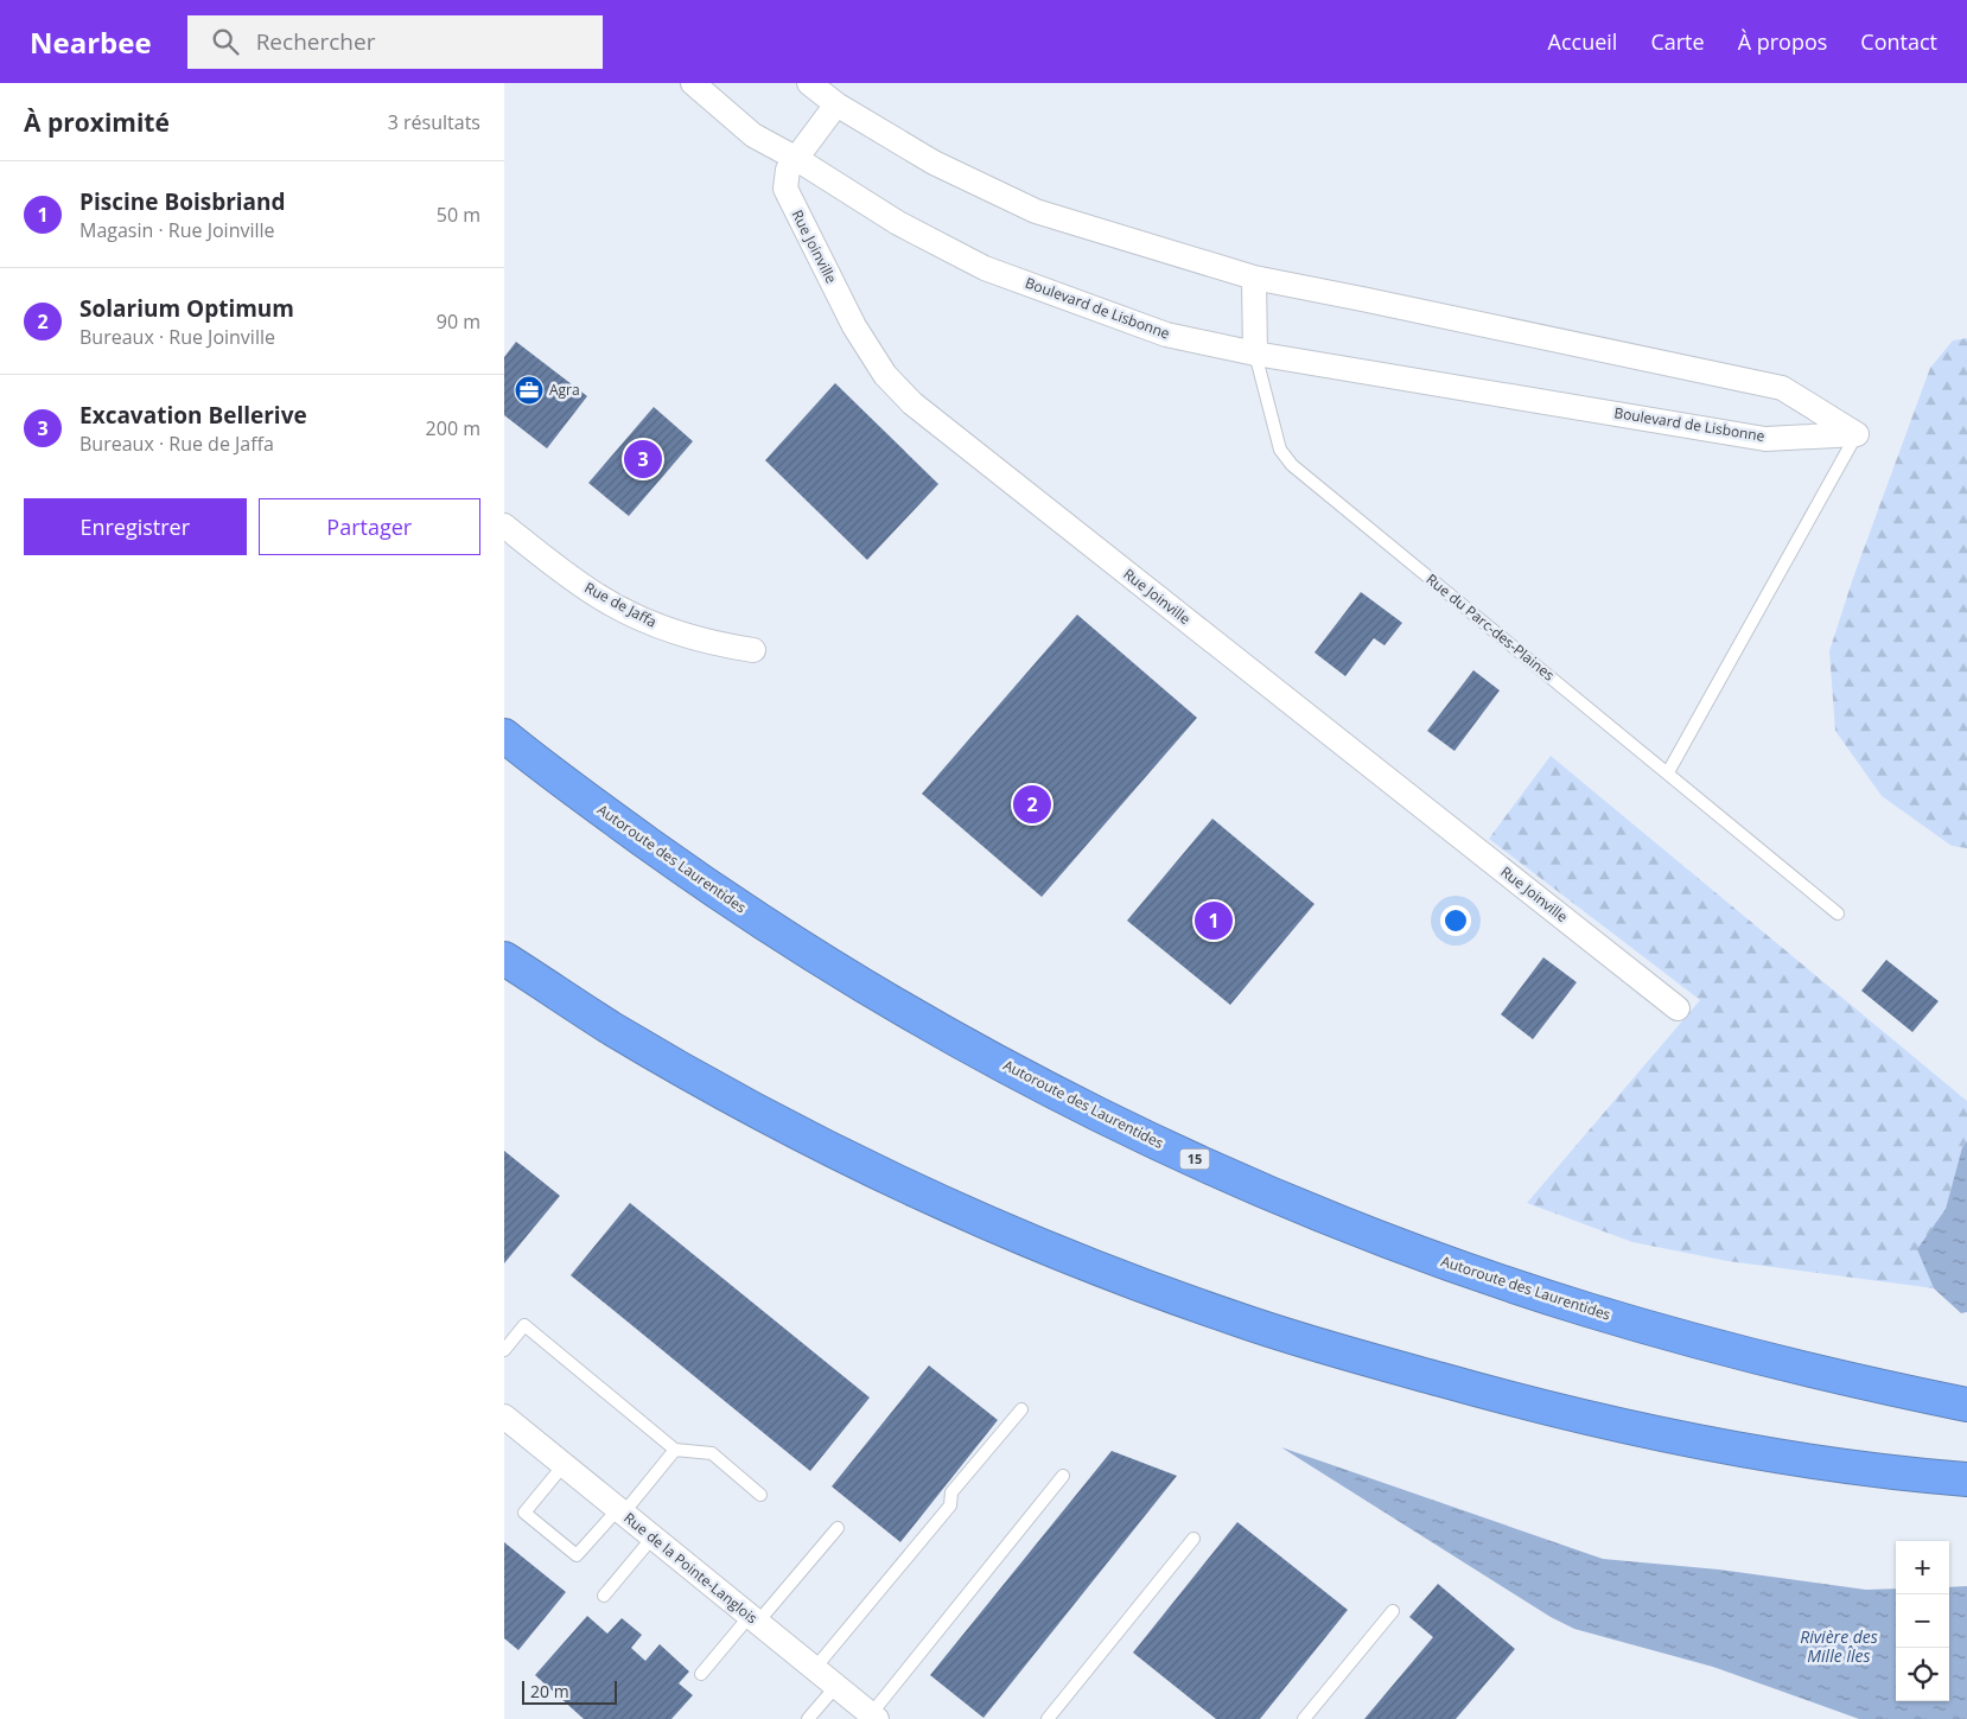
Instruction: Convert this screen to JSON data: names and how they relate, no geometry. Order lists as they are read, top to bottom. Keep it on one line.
{"streets":{"highway":["Autoroute des Laurentides","15"],"street":["Rue Joinville","Boulevard de Lisbonne","Rue de Jaffa","Rue du Parc-des-Plaines","Rue de la Pointe-Langlois"]},"crossings":[["Rue Joinville","Boulevard de Lisbonne"],["Boulevard de Lisbonne","Rue du Parc-des-Plaines"]],"water":["Rivière des Mille Îles"],"places":{"office":["Agra"]},"scale_bar":"20 m","page":{"header":"Nearbee","search":"Rechercher","nav":["Accueil","Carte","À propos","Contact"],"heading":["À proximité","3 résultats"],"list":[{"mark":"1","name":"Piscine Boisbriand","note":"Magasin · Rue Joinville","value":"50 m"},{"mark":"2","name":"Solarium Optimum","note":"Bureaux · Rue Joinville","value":"90 m"},{"mark":"3","name":"Excavation Bellerive","note":"Bureaux · Rue de Jaffa","value":"200 m"}],"pins":["3","2","1"],"buttons":["Enregistrer","Partager"],"map_buttons":["+","−"],"scale":"20 m"}}
